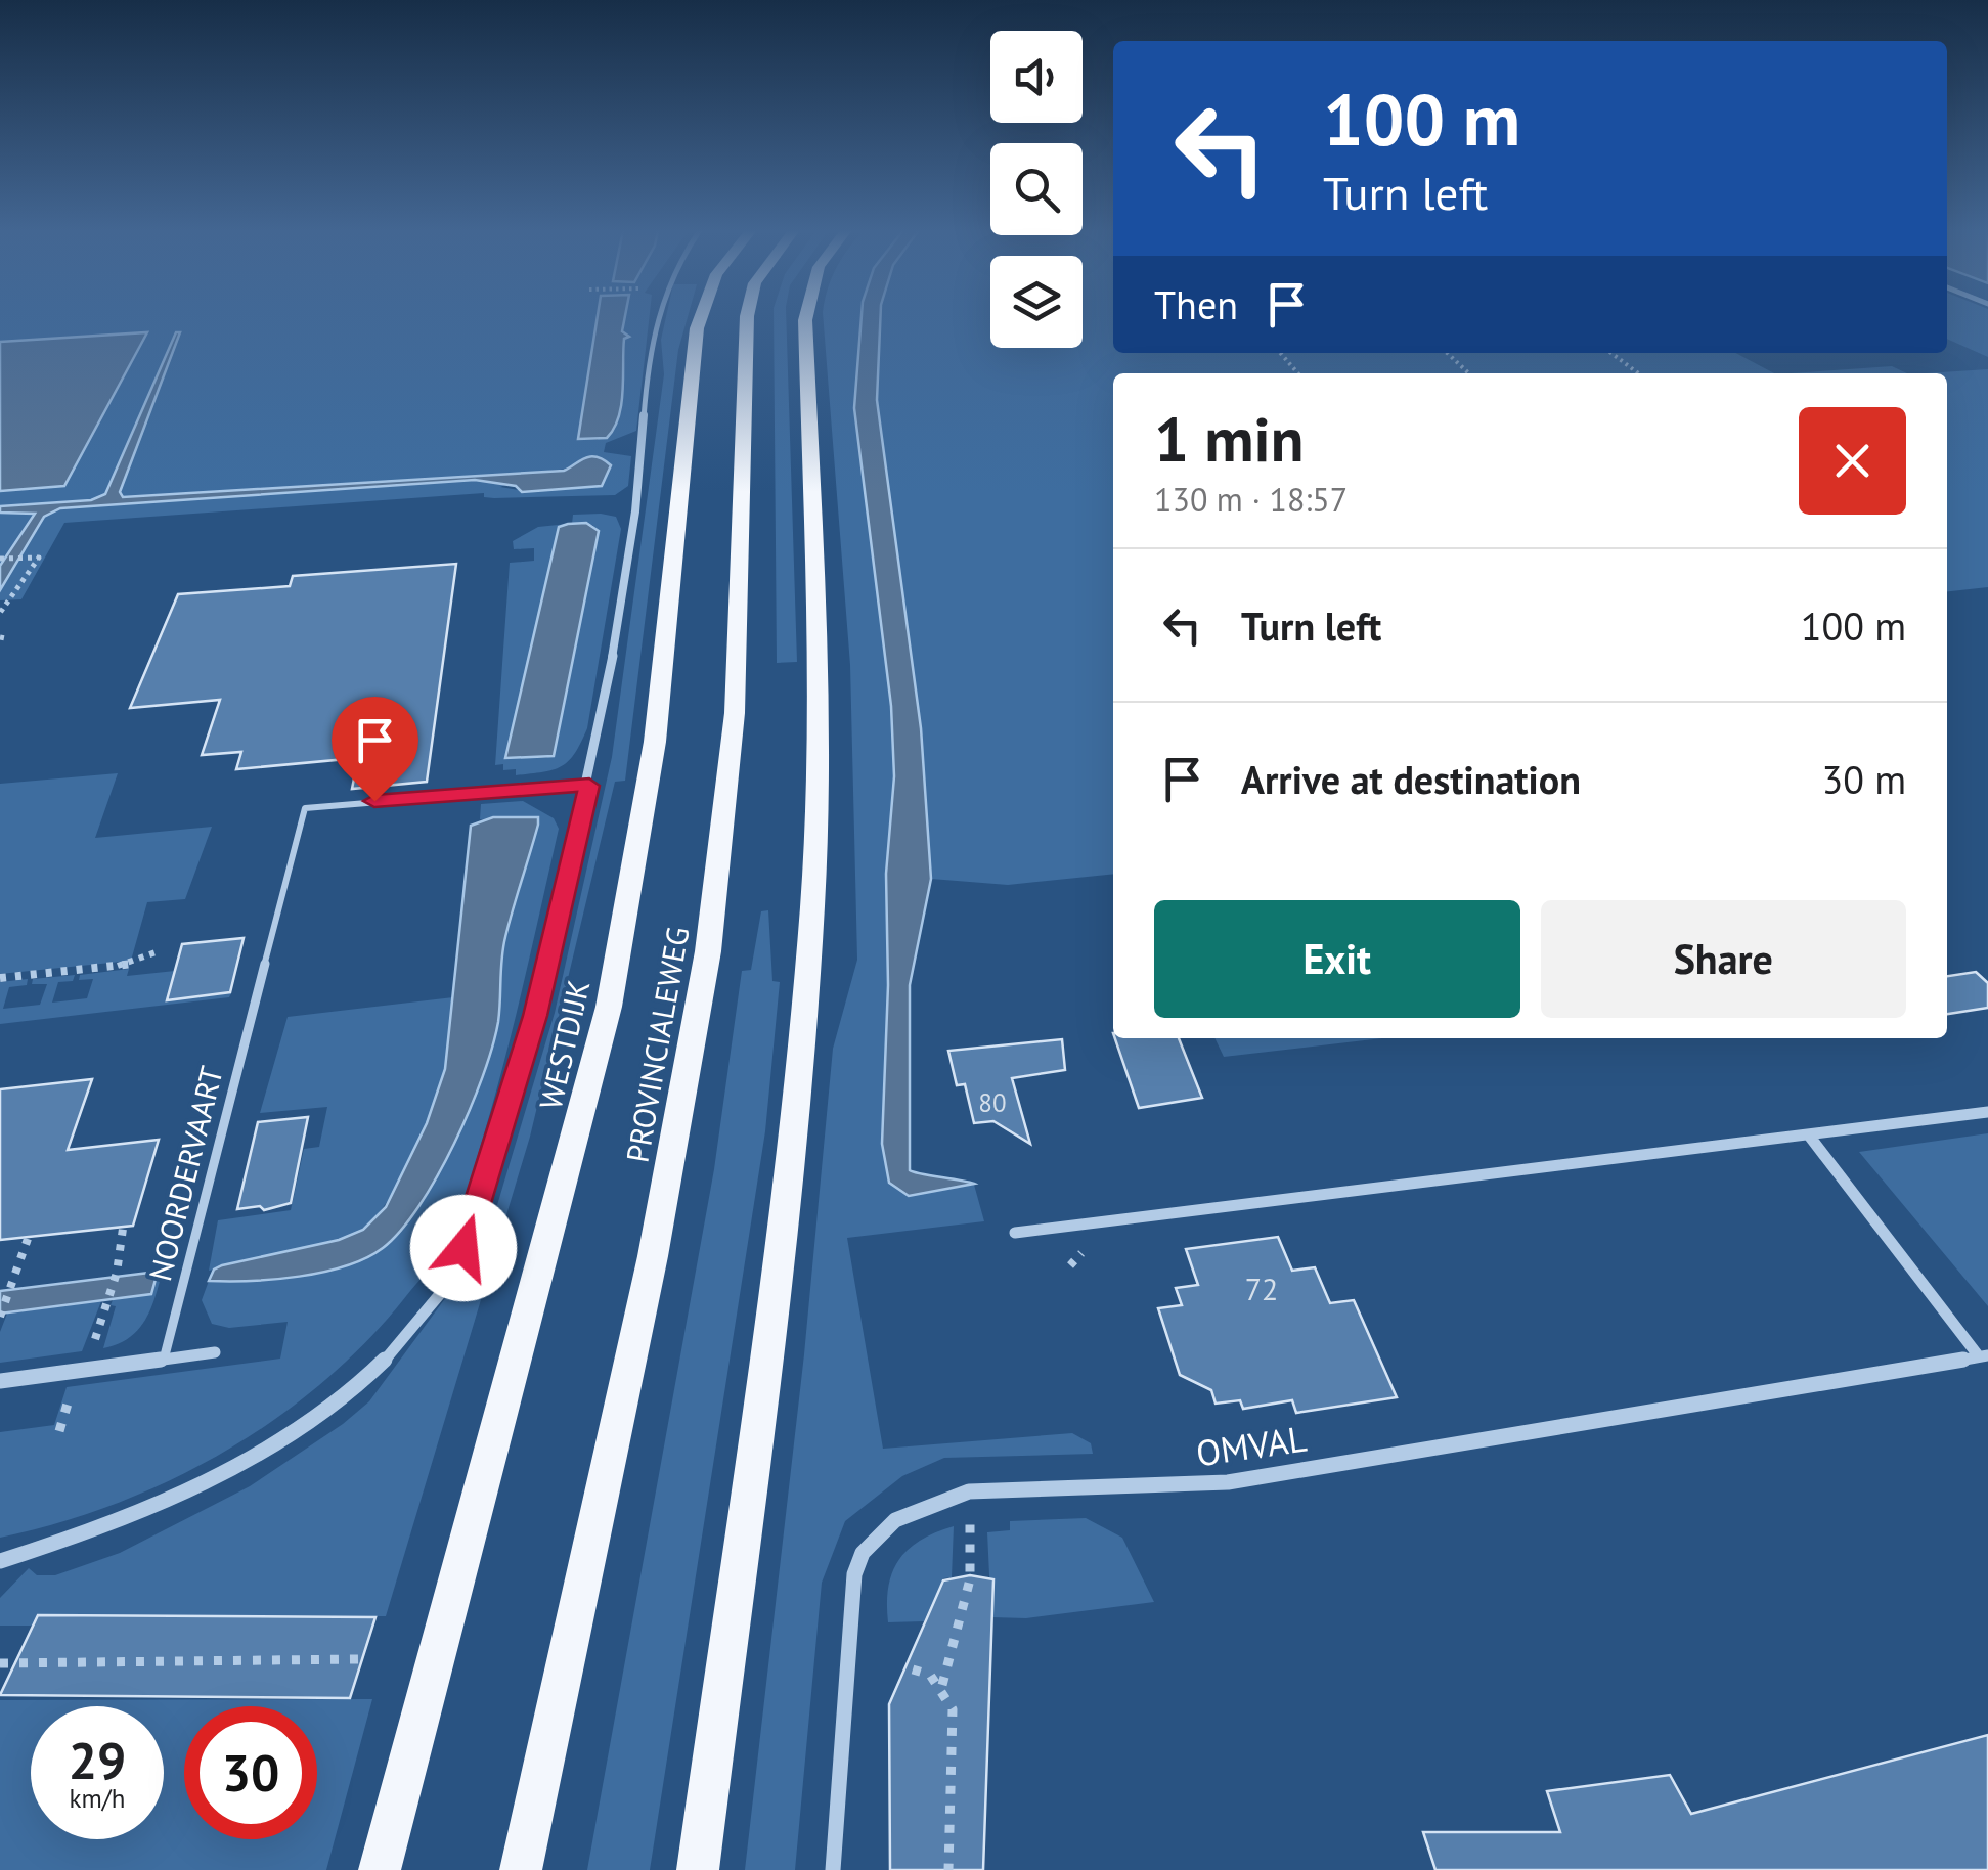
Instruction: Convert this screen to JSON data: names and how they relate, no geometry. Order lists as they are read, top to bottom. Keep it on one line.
{"streets":{"main road":["WESTDIJK","PROVINCIALEWEG"],"street":["OMVAL"],"lane":["NOORDERVAART"]},"crossings":[["WESTDIJK","NOORDERVAART"]],"house_numbers":["80","72"],"page":{"turn":["100 m","Turn left"],"then":"Then","heading":["1 min","130 m · 18:57"],"list":[{"name":"Turn left","value":"100 m"},{"name":"Arrive at destination","value":"30 m"}],"buttons":["Exit","Share"],"speed":"29 km/h","limit":"30"}}
